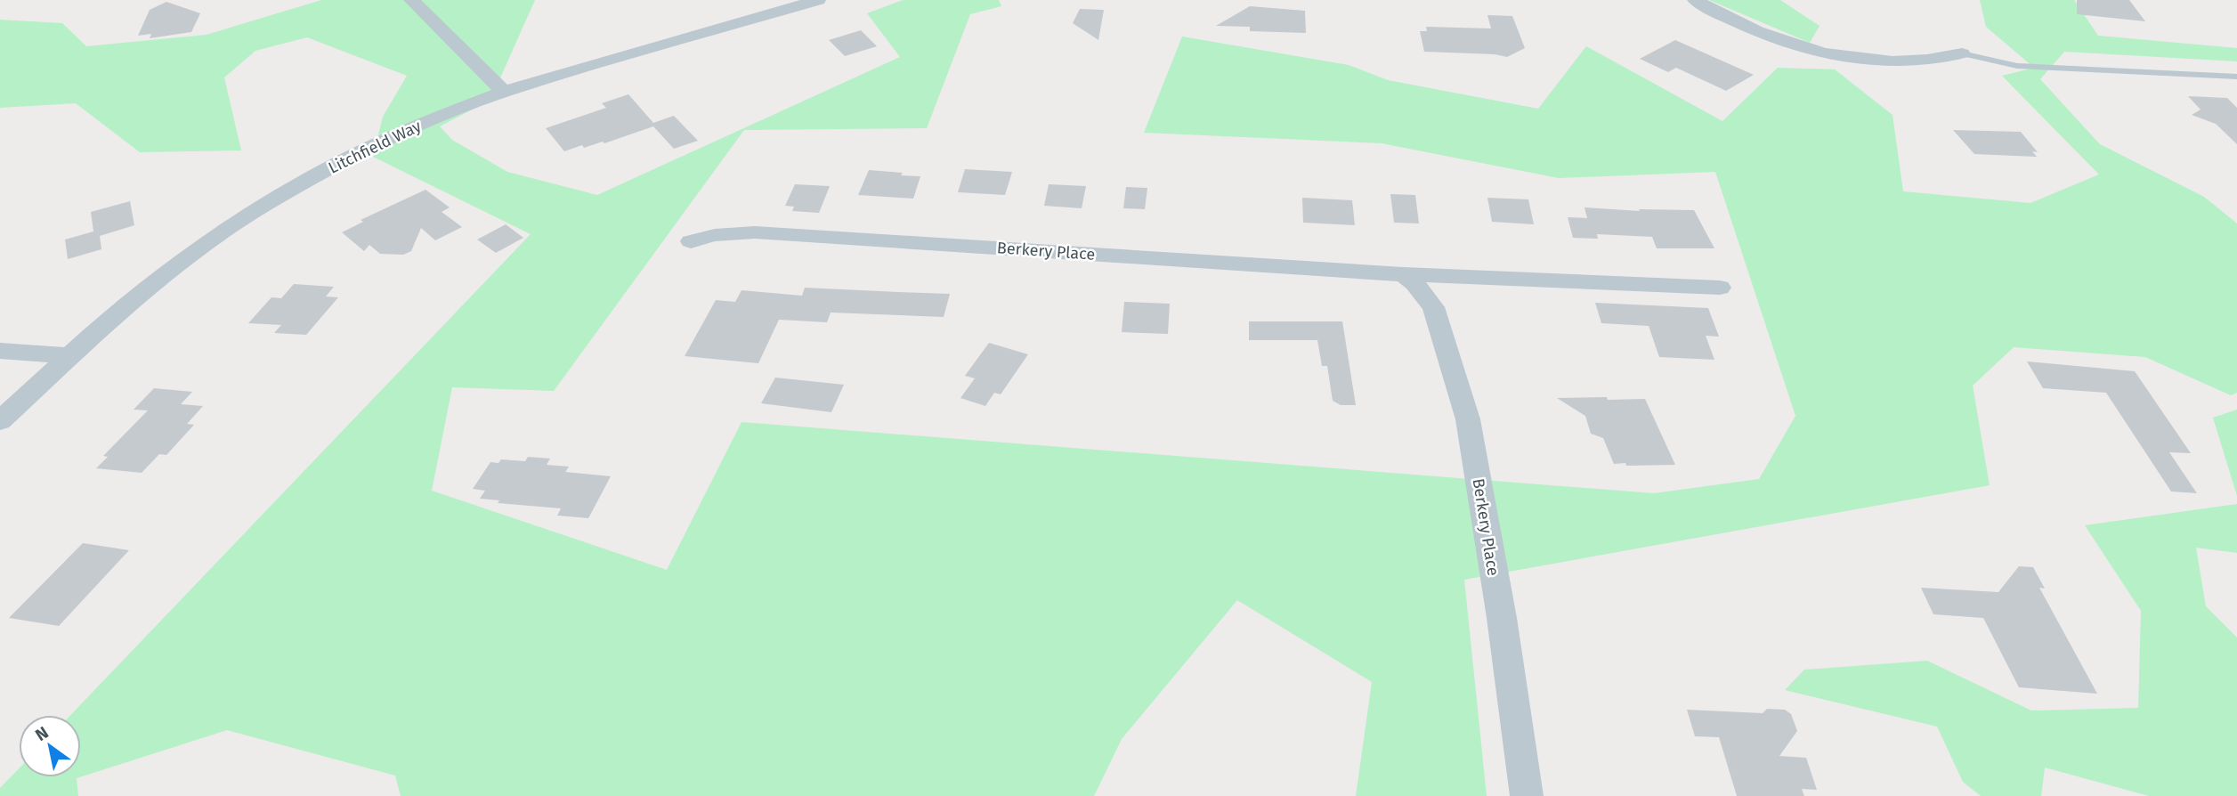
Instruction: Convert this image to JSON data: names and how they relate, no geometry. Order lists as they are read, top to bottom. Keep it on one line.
{"streets":{"street":["Litchfield Way","Berkery Place"]},"north":"top left"}
